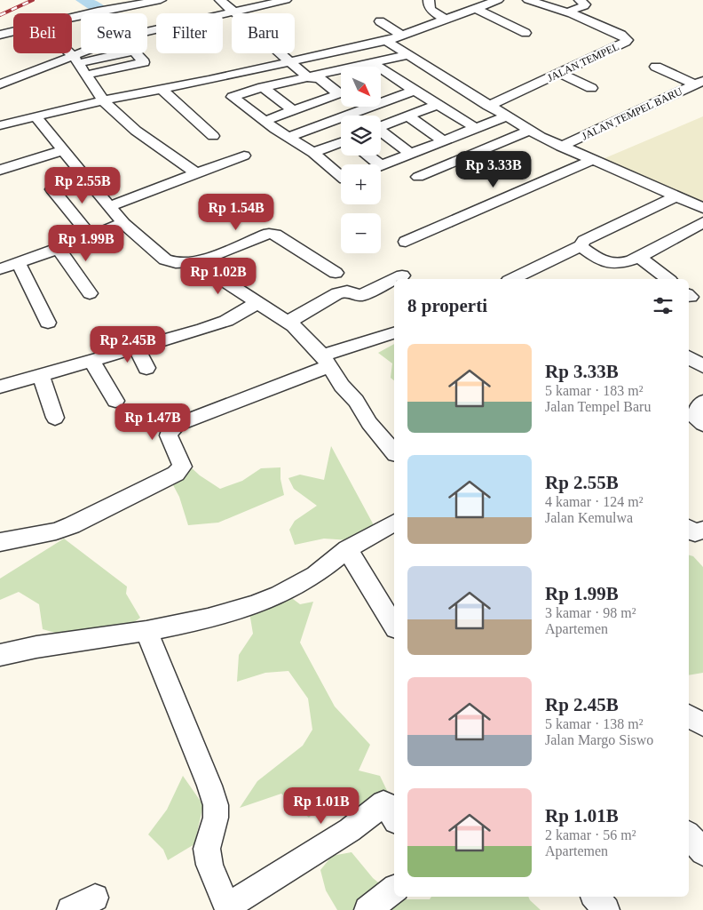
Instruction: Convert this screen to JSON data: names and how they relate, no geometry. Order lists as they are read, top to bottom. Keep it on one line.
{"streets":{"street":["JALAN TEMPEL","JALAN TEMPEL BARU"]},"north":"bottom right","page":{"chip":["Beli","Sewa","Filter","Baru"],"map_buttons":["+","−"],"price":["Rp 3.33B","Rp 2.55B","Rp 1.54B","Rp 1.99B","Rp 1.02B","Rp 2.45B","Rp 1.47B","Rp 1.01B"],"heading":"8 properti","list":[{"name":"Rp 3.33B","note":"5 kamar · 183 m² · Jalan Tempel Baru"},{"name":"Rp 2.55B","note":"4 kamar · 124 m² · Jalan Kemulwa"},{"name":"Rp 1.99B","note":"3 kamar · 98 m² · Apartemen"},{"name":"Rp 2.45B","note":"5 kamar · 138 m² · Jalan Margo Siswo"},{"name":"Rp 1.01B","note":"2 kamar · 56 m² · Apartemen"}]}}
